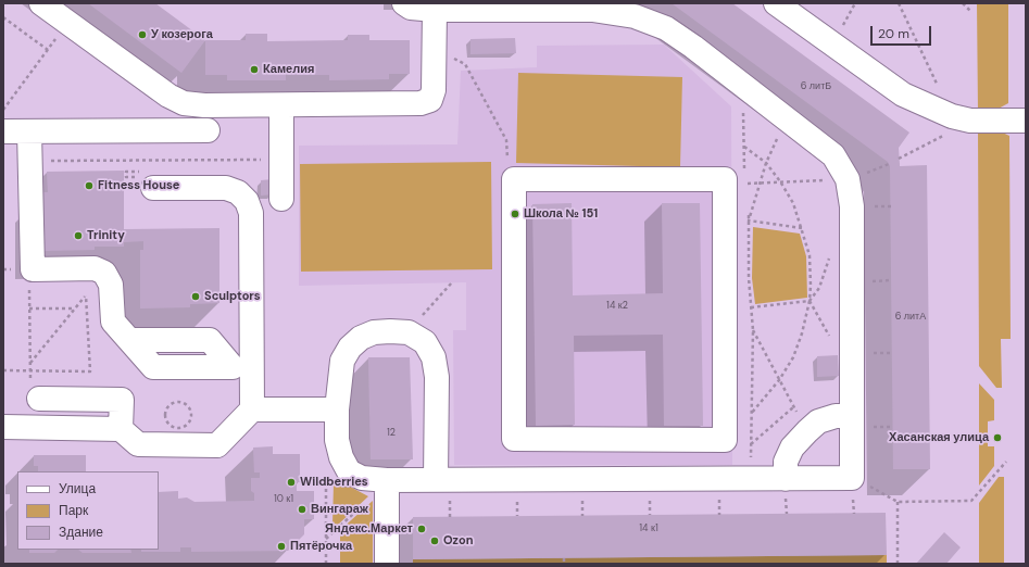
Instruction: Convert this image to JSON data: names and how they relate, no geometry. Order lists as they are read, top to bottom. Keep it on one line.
{"places":["У козерога","Камелия","Fitness House","Школа № 151","Trinity","Sculptors","Хасанская улица","Wildberries","Вингараж","Яндекс.Маркет","Ozon","Пятёрочка"],"house_numbers":["6 литБ","14 к2","6 литА","12","10 к1","14 к1"],"legend":["Улица","Парк","Здание"],"scale_bar":"20 m"}
